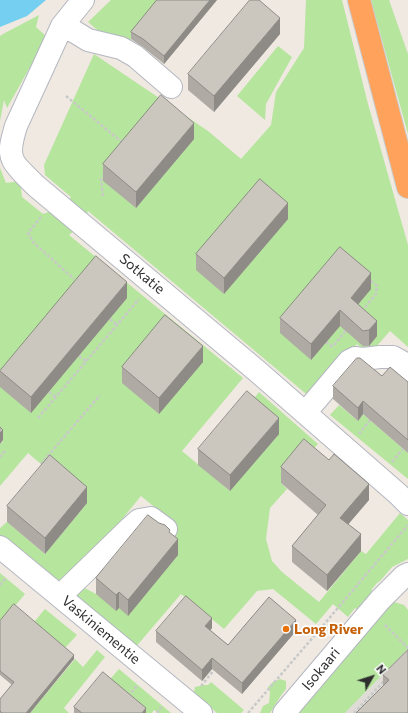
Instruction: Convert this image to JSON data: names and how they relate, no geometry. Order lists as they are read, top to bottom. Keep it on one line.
{"streets":{"street":["Sotkatie","Vaskiniementie","Isokaari"]},"places":["Long River"],"north":"top right"}
